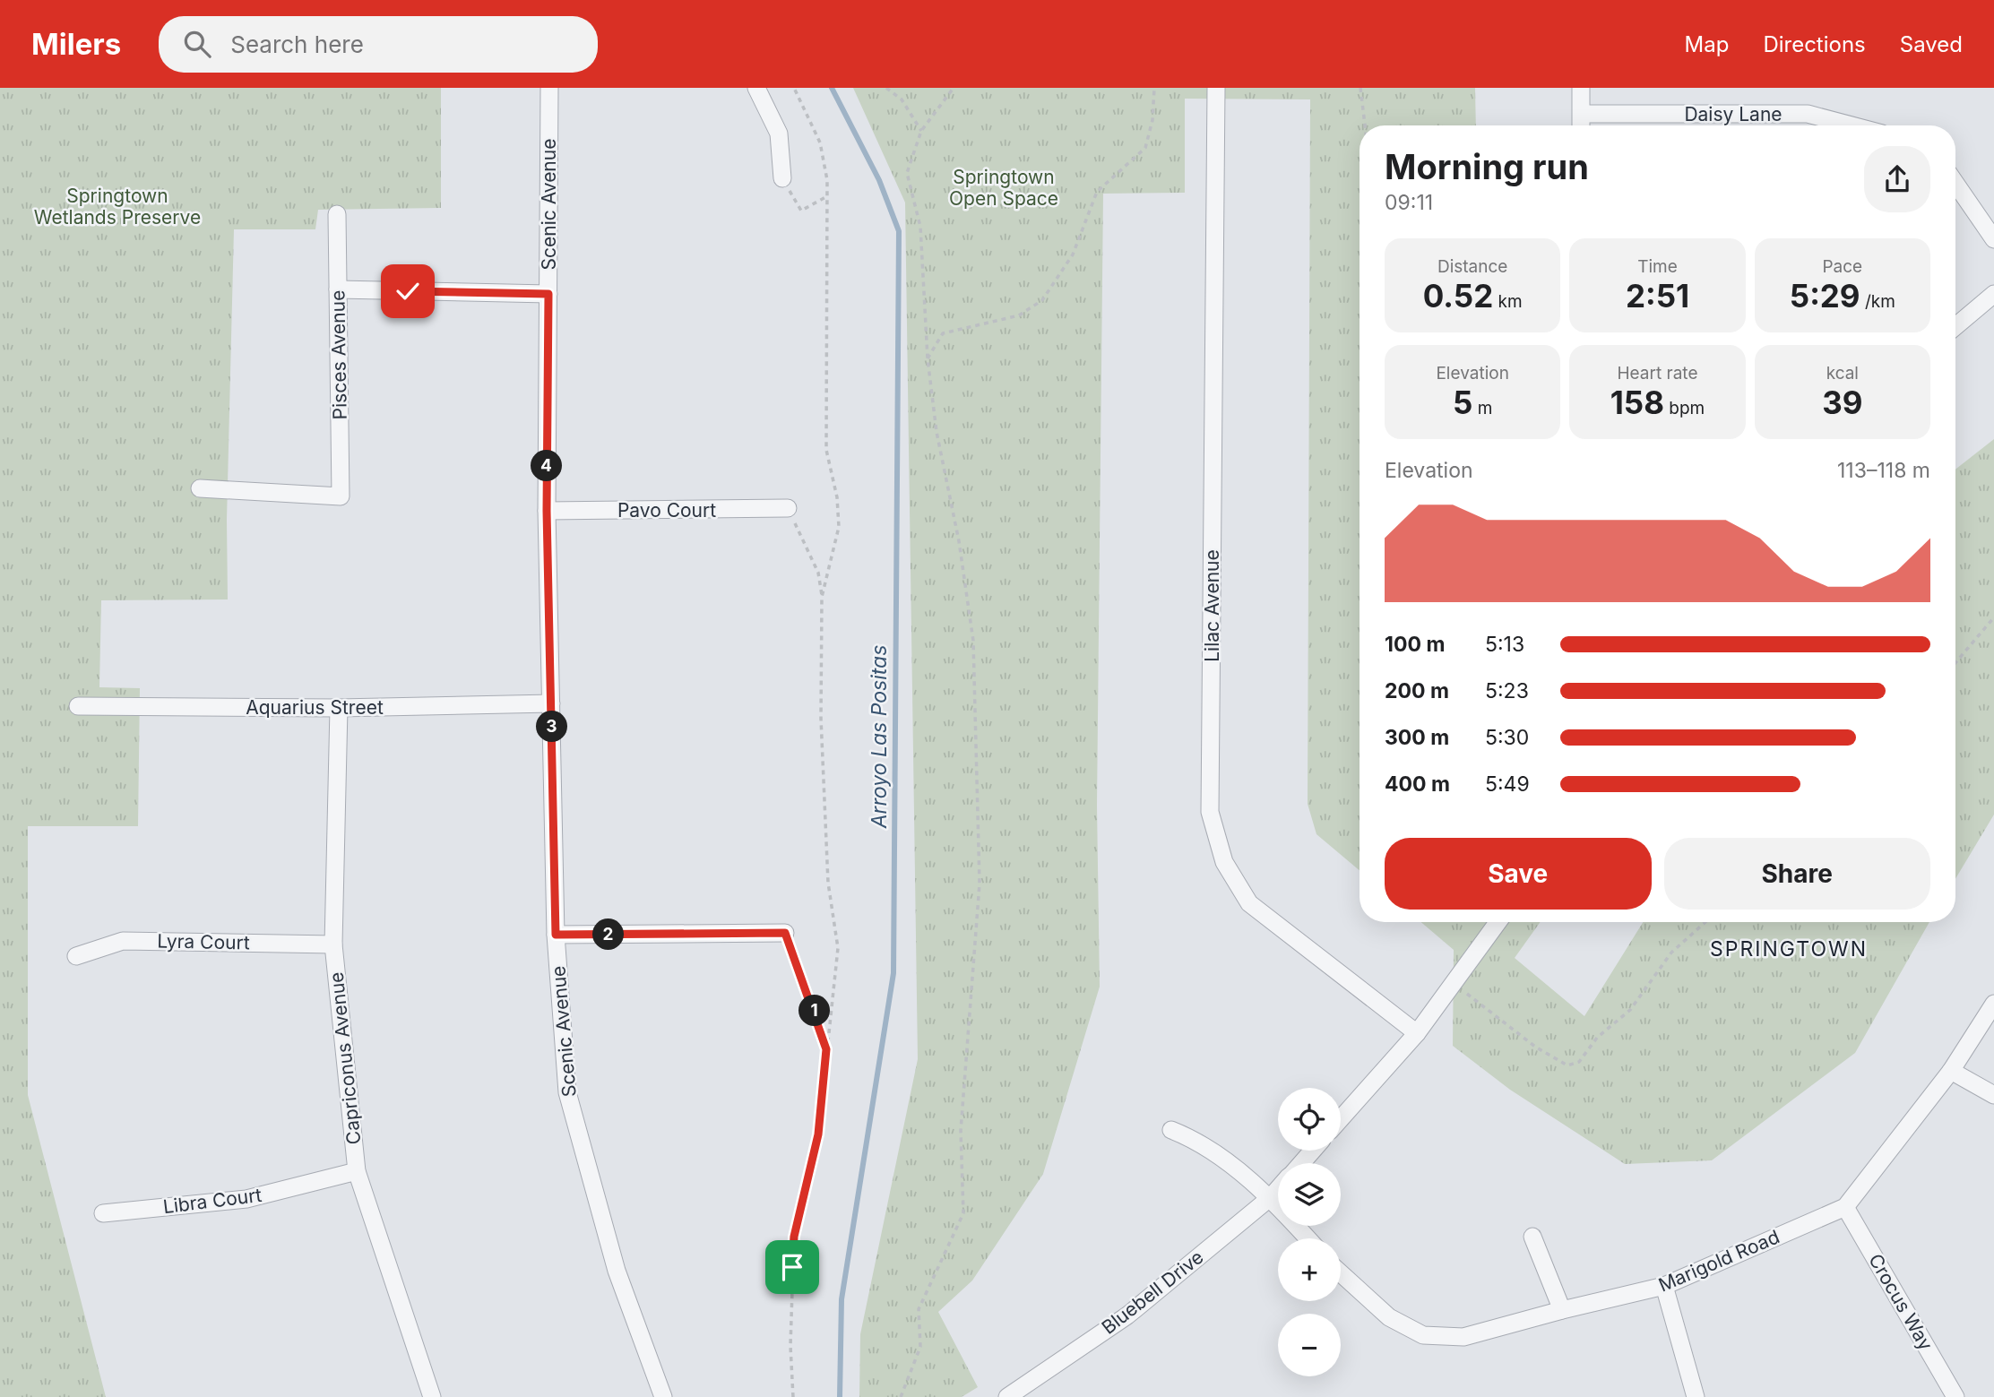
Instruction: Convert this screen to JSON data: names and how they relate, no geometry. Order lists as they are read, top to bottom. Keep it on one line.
{"streets":{"street":["Daisy Lane","Scenic Avenue","Pisces Avenue","Pavo Court","Lilac Avenue","Aquarius Street","Lyra Court","Capriconus Avenue","Libra Court","Marigold Road","Bluebell Drive","Crocus Way"]},"crossings":[["Scenic Avenue","Pavo Court"],["Scenic Avenue","Aquarius Street"],["Aquarius Street","Capriconus Avenue"],["Lyra Court","Capriconus Avenue"],["Capriconus Avenue","Libra Court"],["Marigold Road","Crocus Way"]],"districts":["SPRINGTOWN"],"water":["Arroyo Las Positas"],"parks":["Springtown Open Space","Springtown Wetlands Preserve"],"page":{"header":"Milers","search":"Search here","nav":["Map","Directions","Saved"],"heading":["Morning run","09:11"],"stats":[["Distance","0.52 km"],["Time","2:51"],["Pace","5:29 /km"],["Elevation","5 m"],["Heart rate","158 bpm"],["kcal","39"]],"chart":["Elevation","113–118 m"],"pins":["4","3","2","1"],"list":[{"name":"100 m","note":"5:13"},{"name":"200 m","note":"5:23"},{"name":"300 m","note":"5:30"},{"name":"400 m","note":"5:49"}],"buttons":["Save","Share"],"map_buttons":["+","−"]}}
